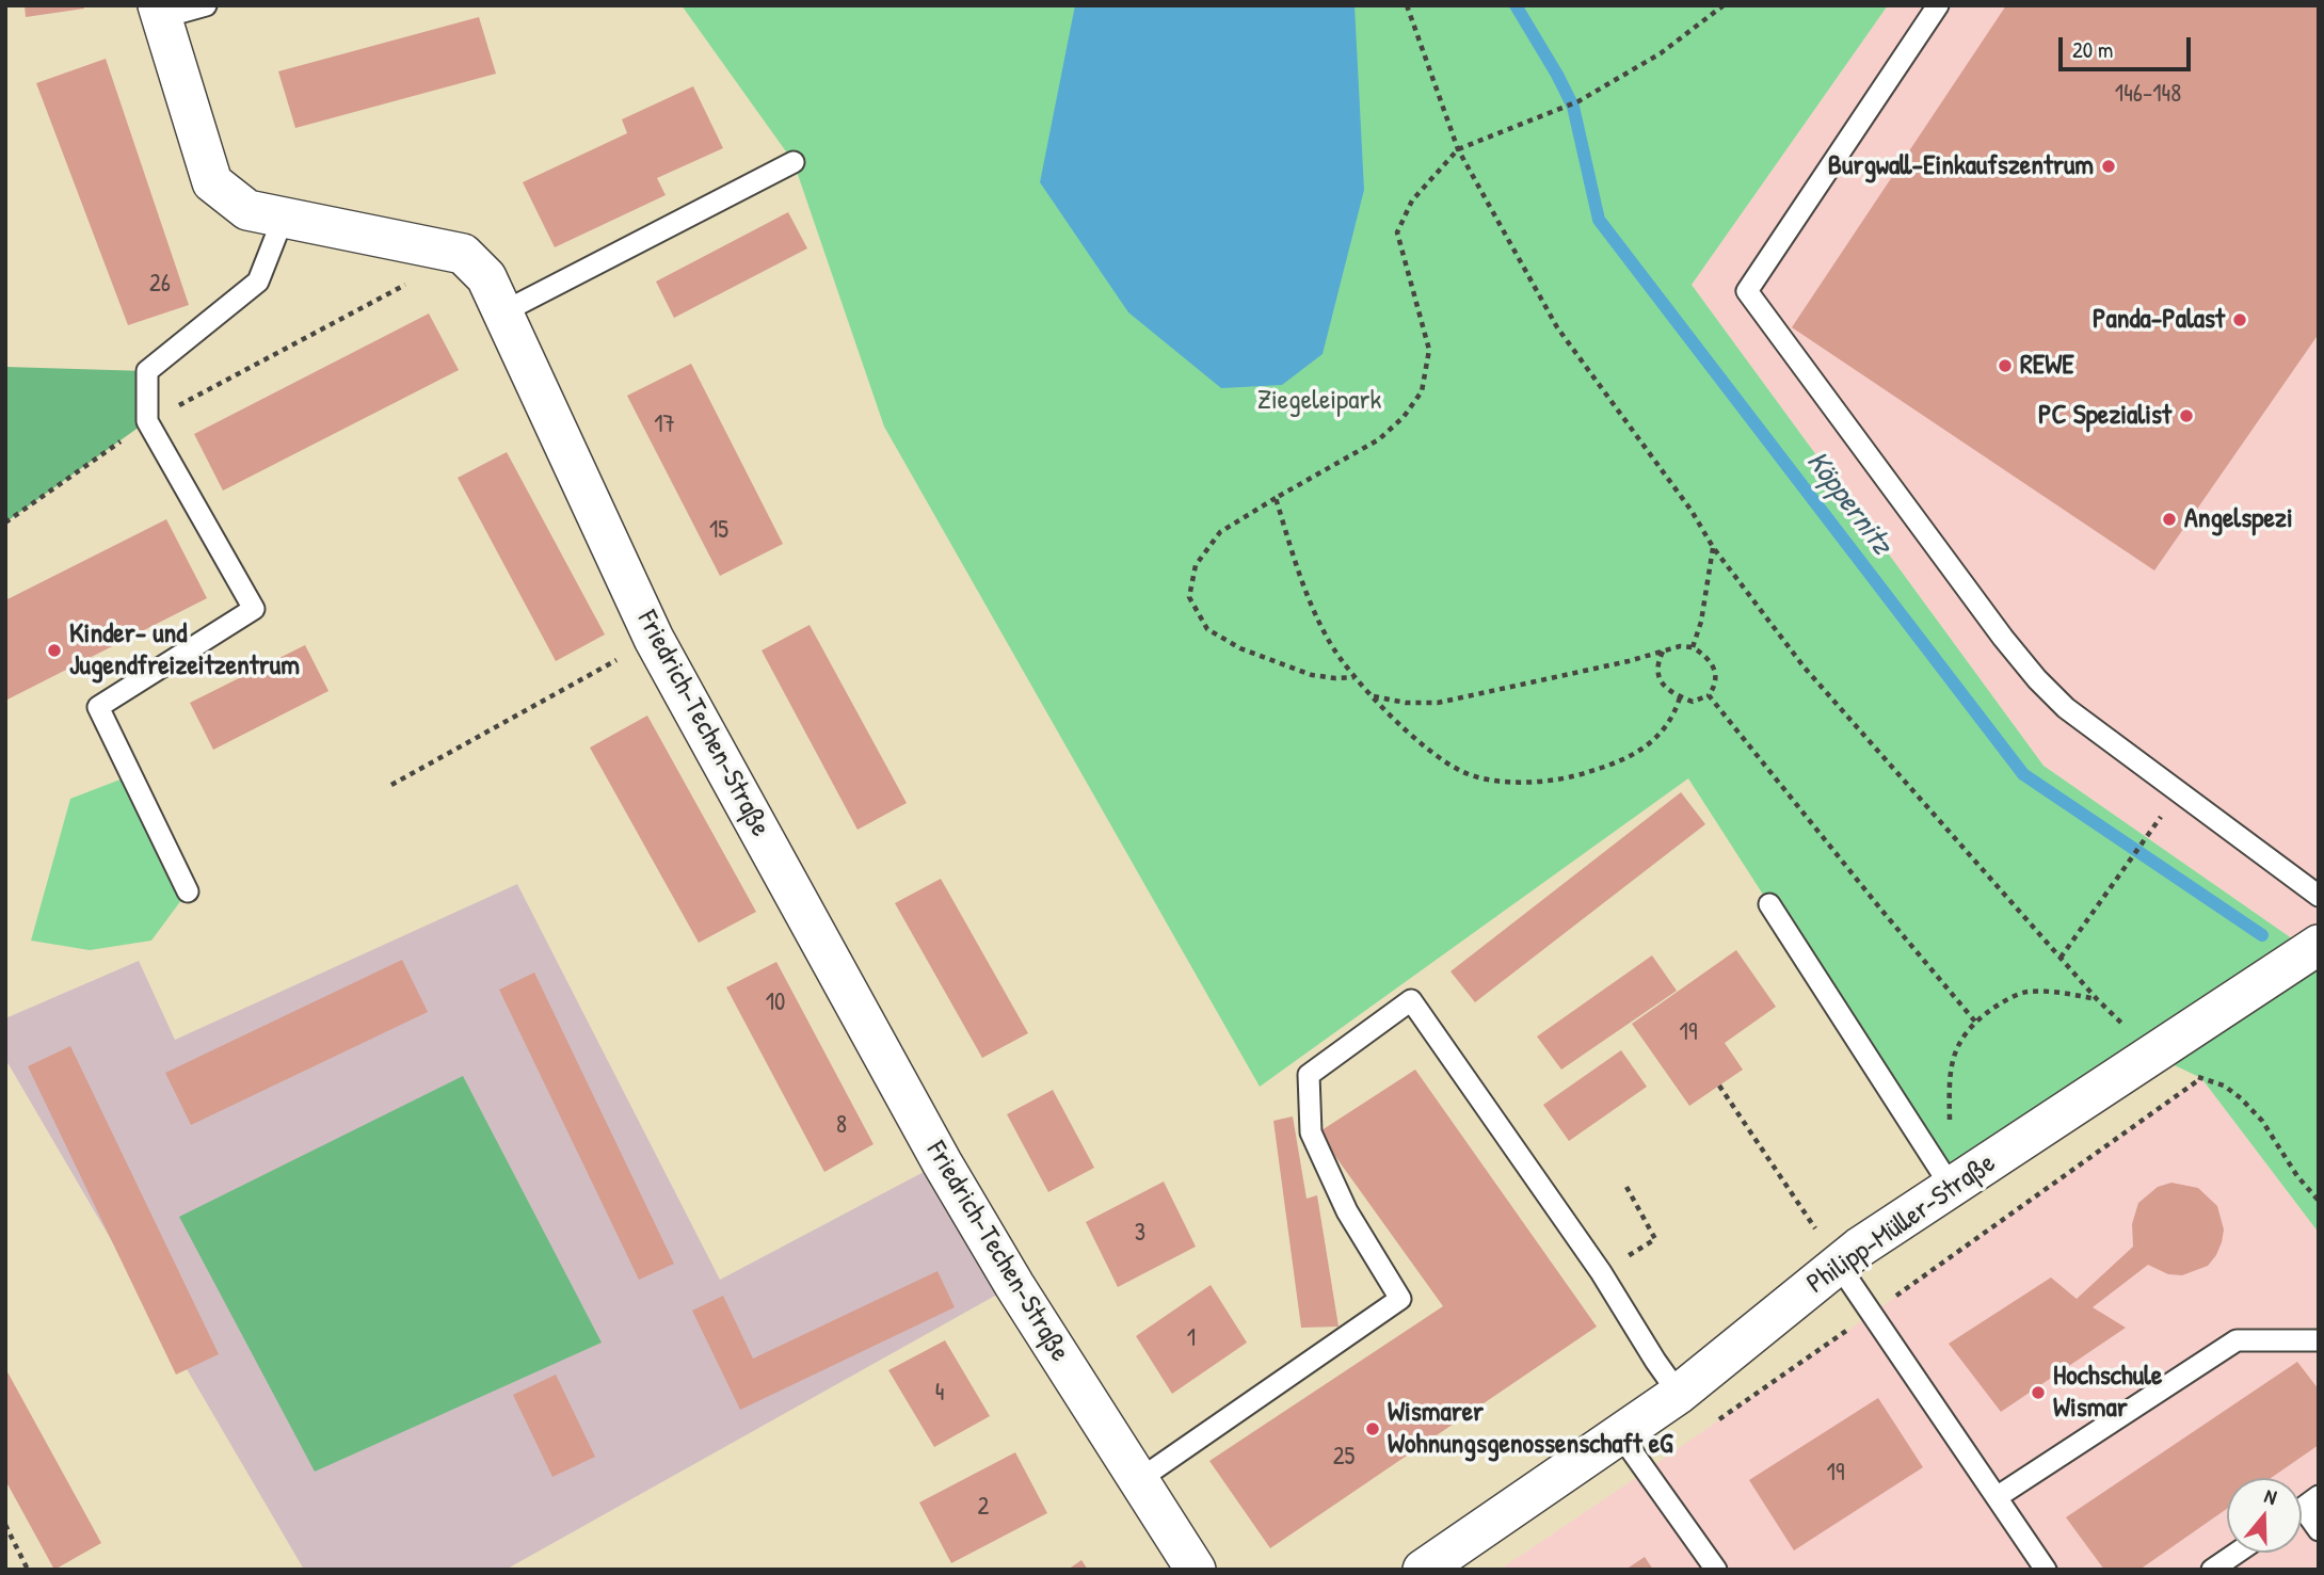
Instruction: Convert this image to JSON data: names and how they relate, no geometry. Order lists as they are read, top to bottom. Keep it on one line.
{"streets":{"street":["Friedrich-Techen-Straße","Philipp-Müller-Straße"]},"water":["Köppernitz"],"parks":["Ziegeleipark"],"places":["Burgwall-Einkaufszentrum","Panda-Palast","REWE","PC Spezialist","Angelspezi","Kinder- und Jugendfreizeitzentrum","Hochschule Wismar","Wismarer Wohnungsgenossenschaft eG"],"house_numbers":["146-148","26","17","15","10","19","8","3","1","4","25","19","2"],"scale_bar":"20 m","north":"top"}
